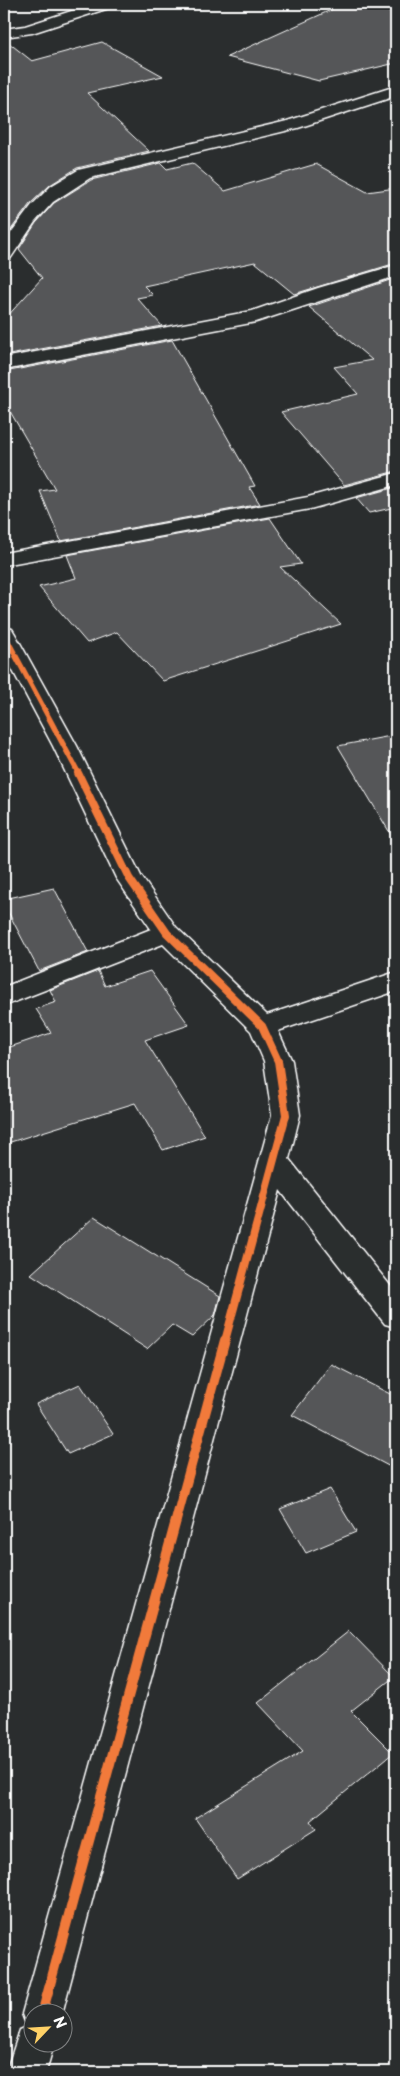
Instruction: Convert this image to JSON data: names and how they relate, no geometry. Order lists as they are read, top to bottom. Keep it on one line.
{"north":"top right"}
